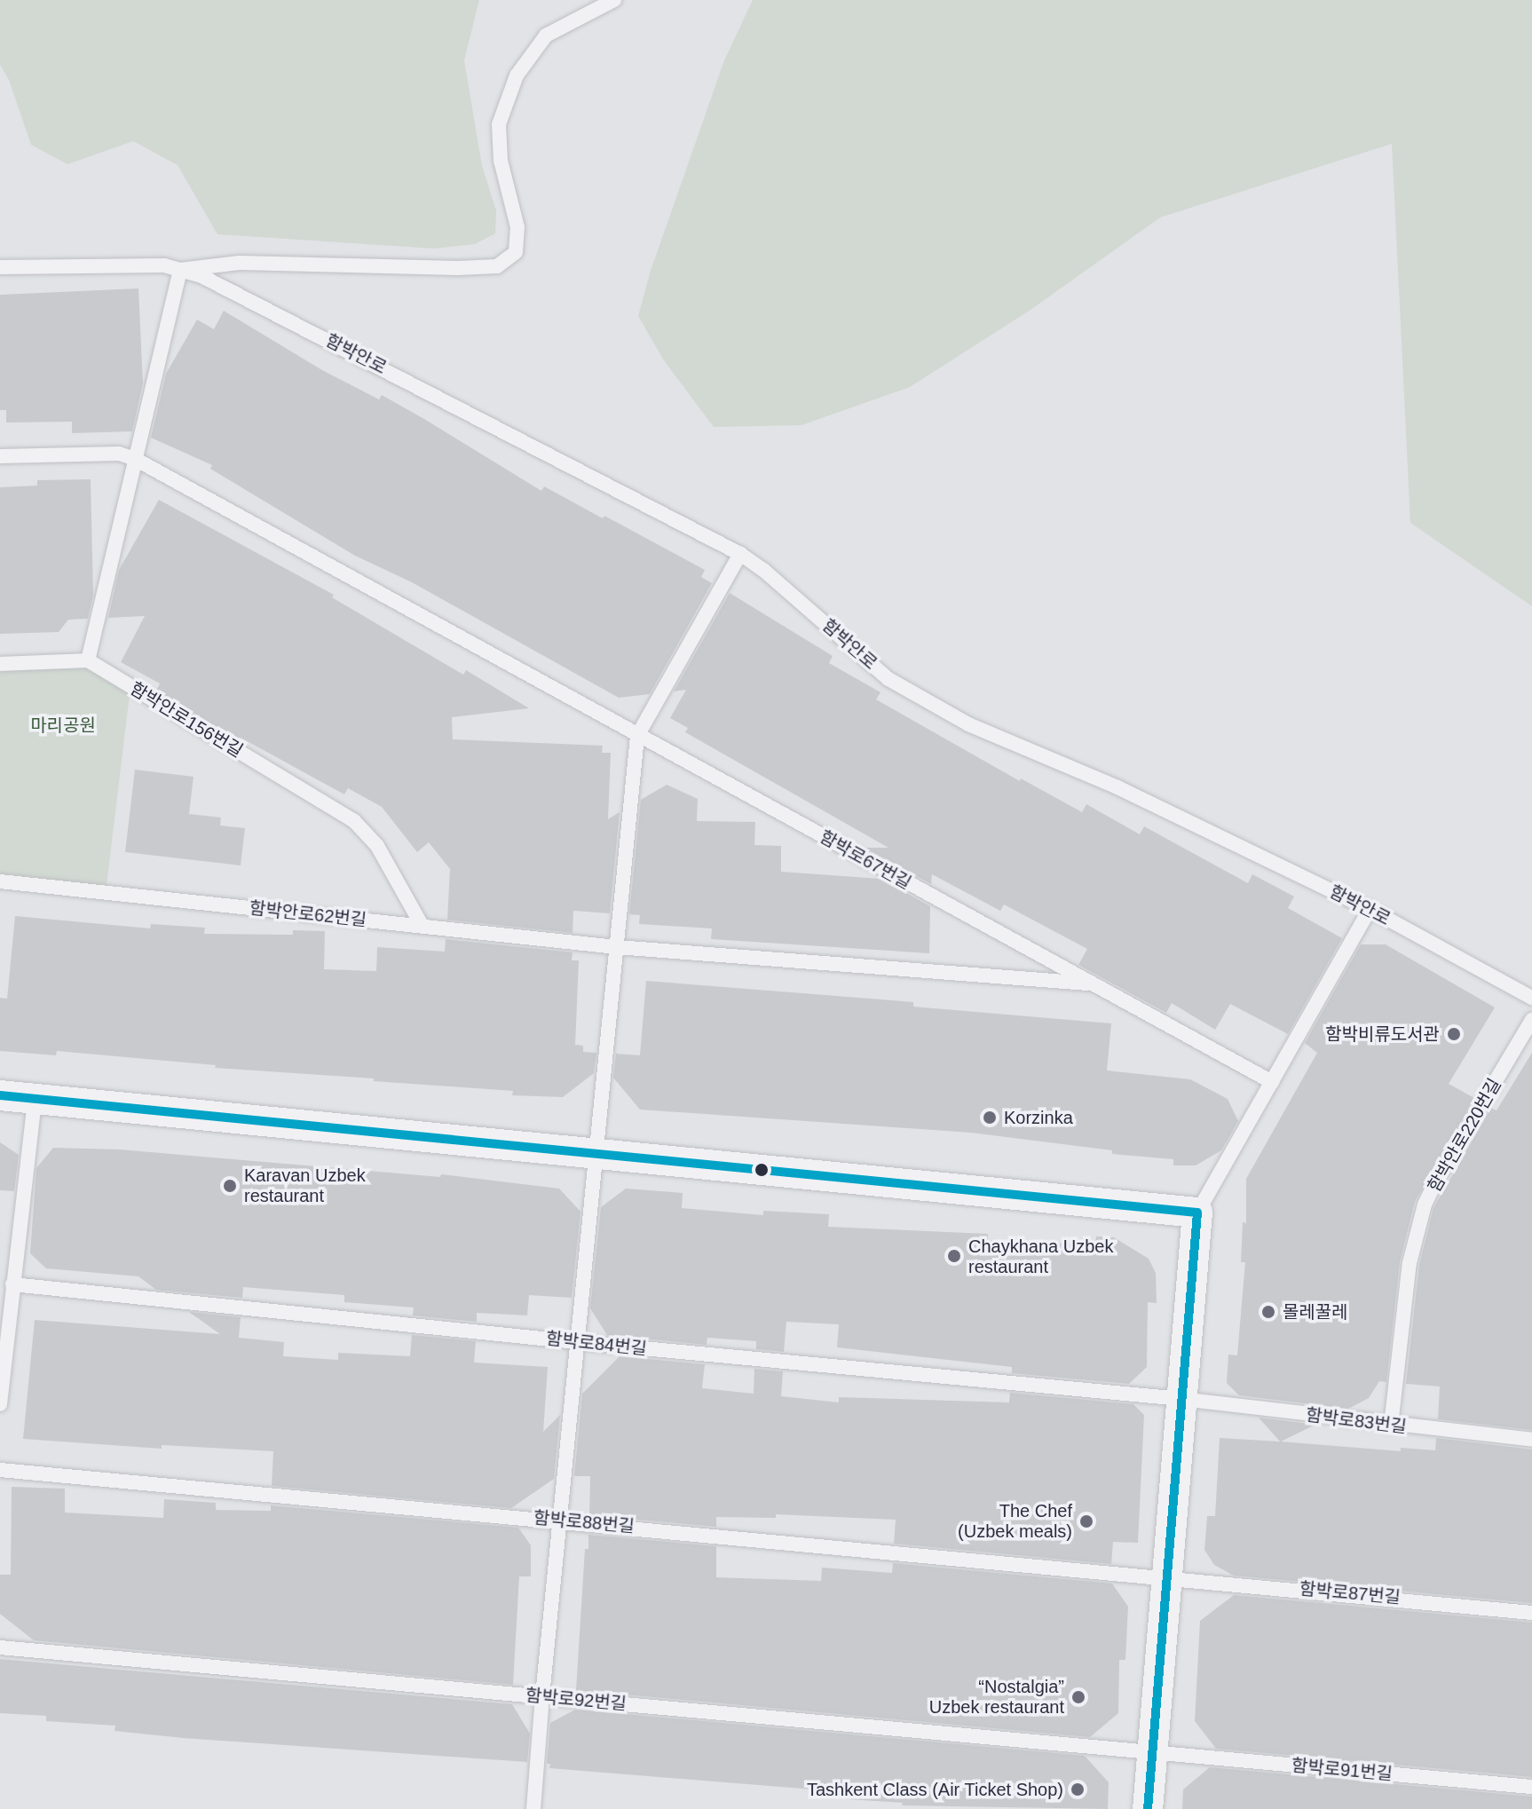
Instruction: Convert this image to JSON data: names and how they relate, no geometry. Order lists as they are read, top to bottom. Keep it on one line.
{"streets":{"lane":["함박안로","함박안로156번길","함박로67번길","함박안로62번길","함박안로220번길","함박로84번길","함박로83번길","함박로88번길","함박로87번길","함박로92번길","함박로91번길"]},"crossings":[["함박안로156번길","함박안로62번길"],["함박로67번길","함박안로62번길"],["함박안로220번길","함박로83번길"],["함박로84번길","함박로83번길"],["함박로88번길","함박로87번길"],["함박로92번길","함박로91번길"]],"parks":["마리공원"],"places":["함박비류도서관","Korzinka","Karavan Uzbek restaurant","Chaykhana Uzbek restaurant","몰레꿀레","The Chef (Uzbek meals)","“Nostalgia” Uzbek restaurant","Tashkent Class (Air Ticket Shop)"]}
